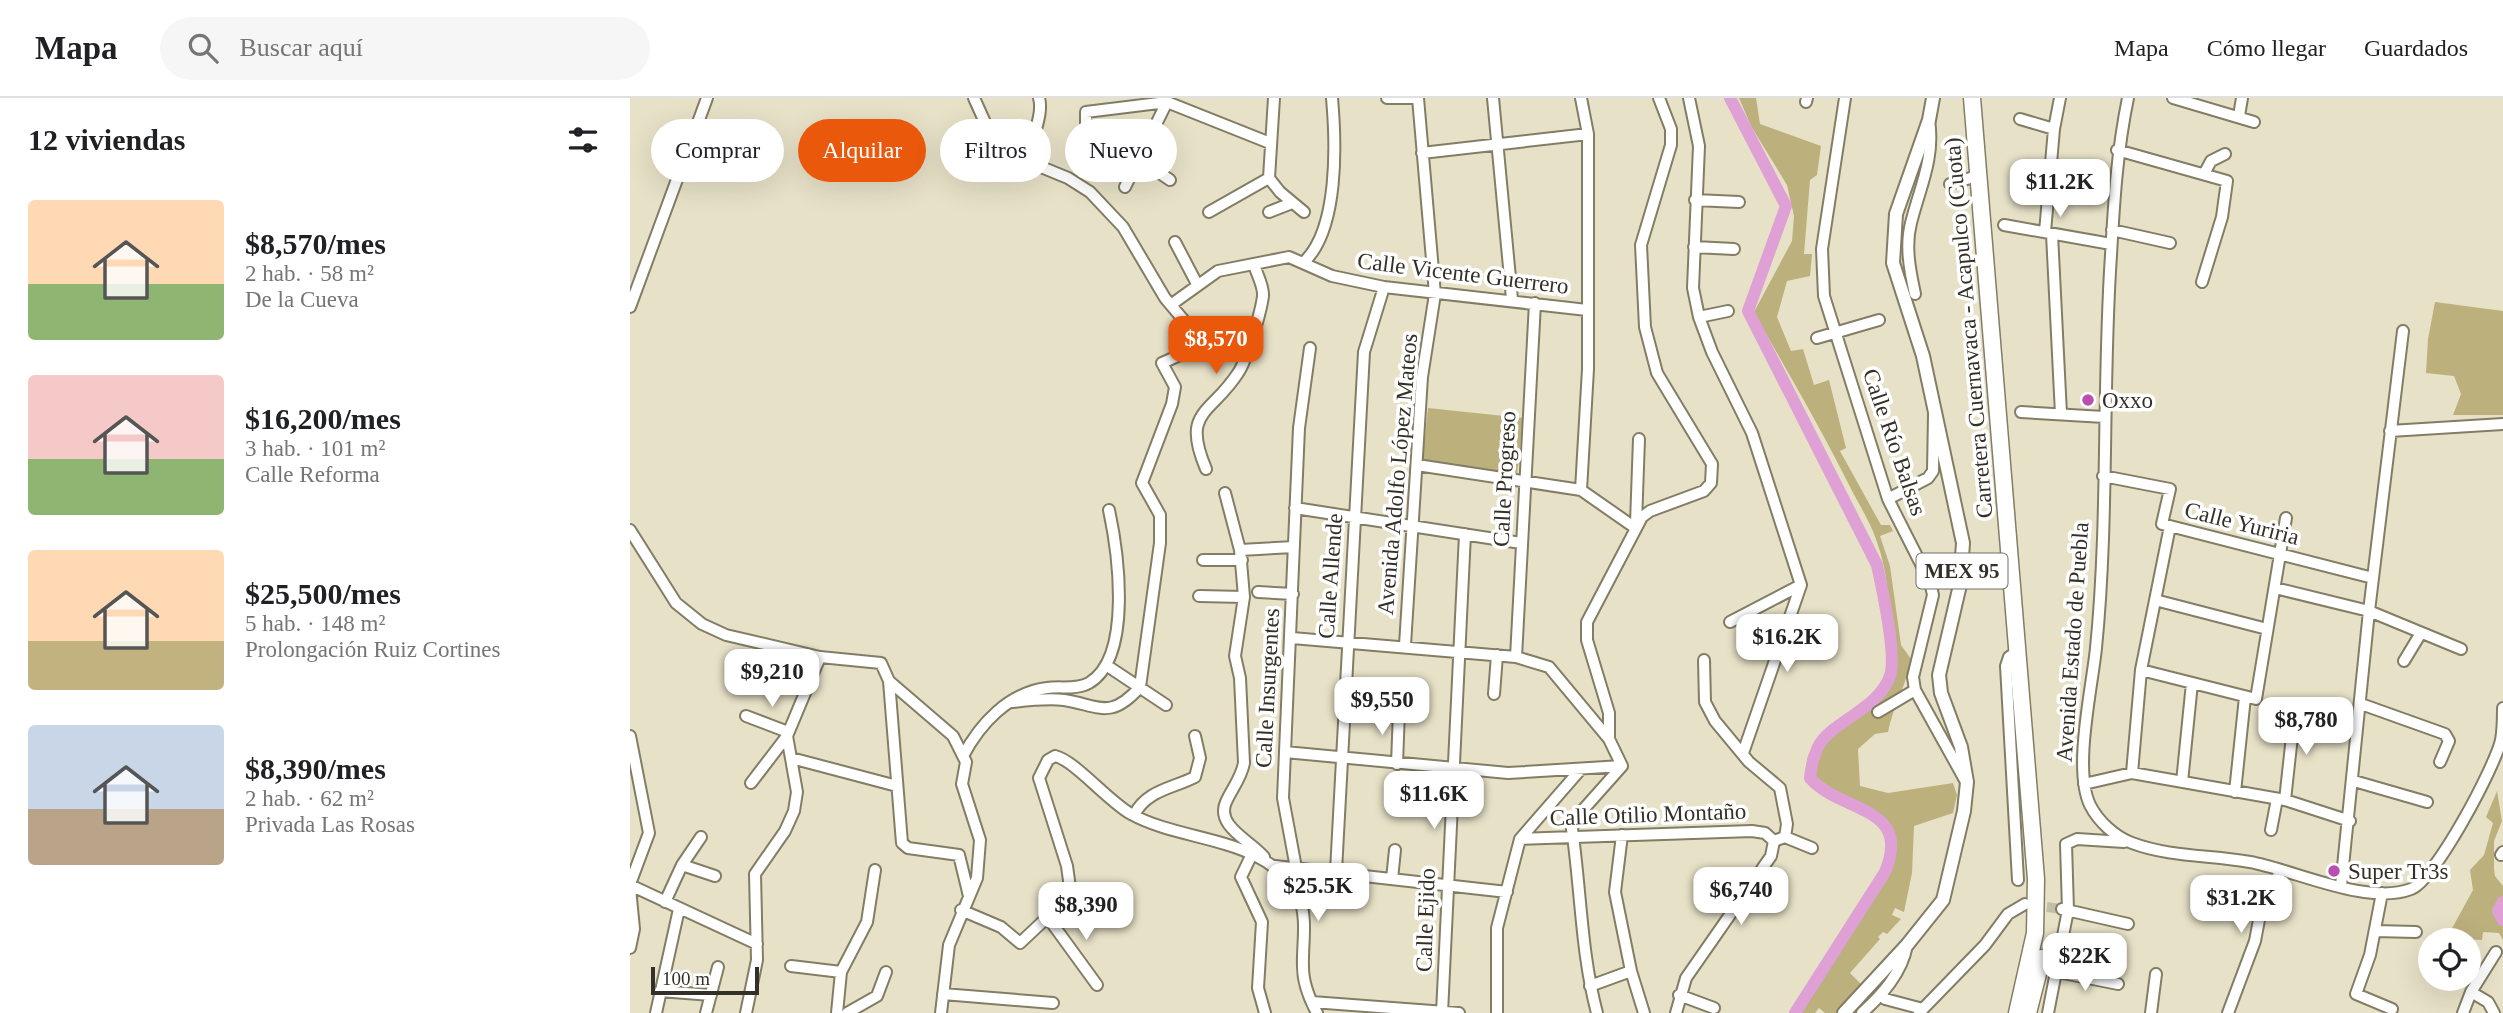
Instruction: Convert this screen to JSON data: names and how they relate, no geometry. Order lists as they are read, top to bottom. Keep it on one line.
{"streets":{"highway":["Carretera Cuernavaca - Acapulco (Cuota)"],"main road":["MEX 95"],"street":["Calle Vicente Guerrero","Calle Río Balsas","Avenida Adolfo López Mateos","Calle Progreso","Calle Yuriria","Calle Allende","Avenida Estado de Puebla","Calle Insurgentes","Calle Otilio Montaño","Calle Ejido"]},"crossings":[["Calle Vicente Guerrero","Avenida Adolfo López Mateos"],["Calle Vicente Guerrero","Calle Progreso"],["Calle Vicente Guerrero","Calle Allende"],["Calle Yuriria","Avenida Estado de Puebla"]],"places":["Oxxo","Super Tr3s"],"scale_bar":"100 m","page":{"header":"Mapa","search":"Buscar aquí","nav":["Mapa","Cómo llegar","Guardados"],"heading":"12 viviendas","chip":["Comprar","Alquilar","Filtros","Nuevo"],"price":["$11.2K","$8,570","$16.2K","$9,210","$9,550","$8,780","$11.6K","$25.5K","$6,740","$31.2K","$8,390","$22K"],"list":[{"name":"$8,570/mes","note":"2 hab. · 58 m² · De la Cueva"},{"name":"$16,200/mes","note":"3 hab. · 101 m² · Calle Reforma"},{"name":"$25,500/mes","note":"5 hab. · 148 m² · Prolongación Ruiz Cortines"},{"name":"$8,390/mes","note":"2 hab. · 62 m² · Privada Las Rosas"}],"scale":"100 m"}}
